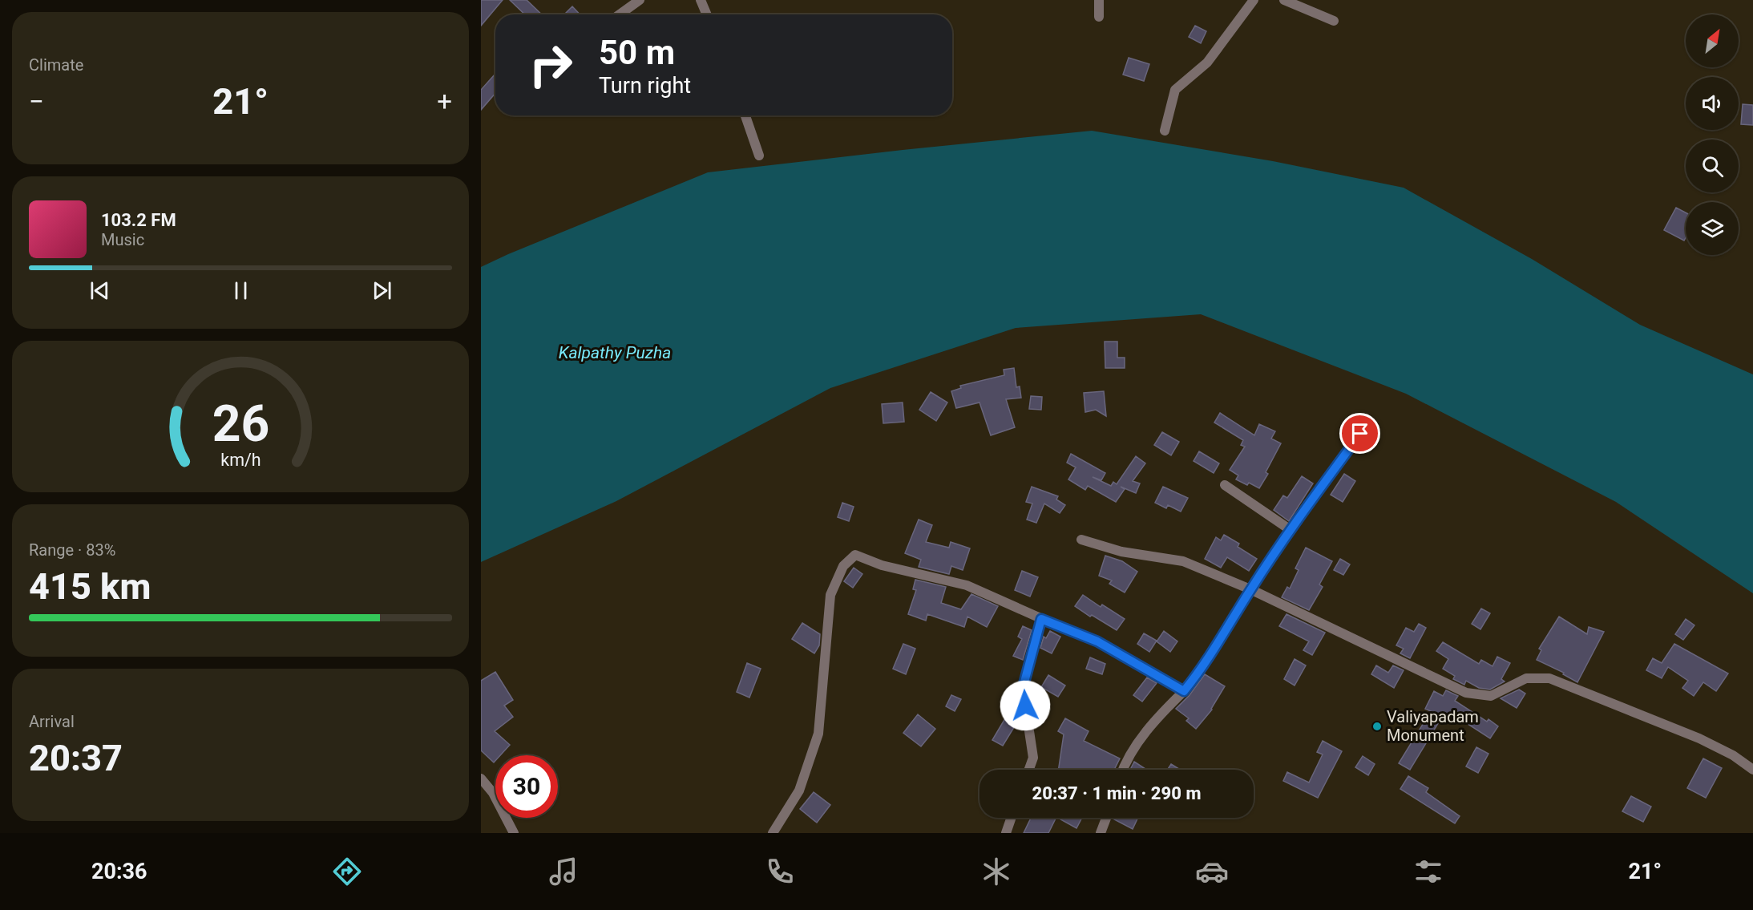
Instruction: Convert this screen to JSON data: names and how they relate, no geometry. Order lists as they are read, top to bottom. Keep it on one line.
{"water":["Kalpathy Puzha"],"places":["Valiyapadam Monument"],"north":"top right","page":{"tile":["Climate",["Range · 83%","415 km"],["Arrival","20:37"]],"turn":["50 m","Turn right"],"heat":["−","21°","+"],"song":["103.2 FM","Music"],"limit":"30","trip":"20:37 · 1 min · 290 m","tabs":["20:36","21°"],"gauge":["26","km/h"]}}
